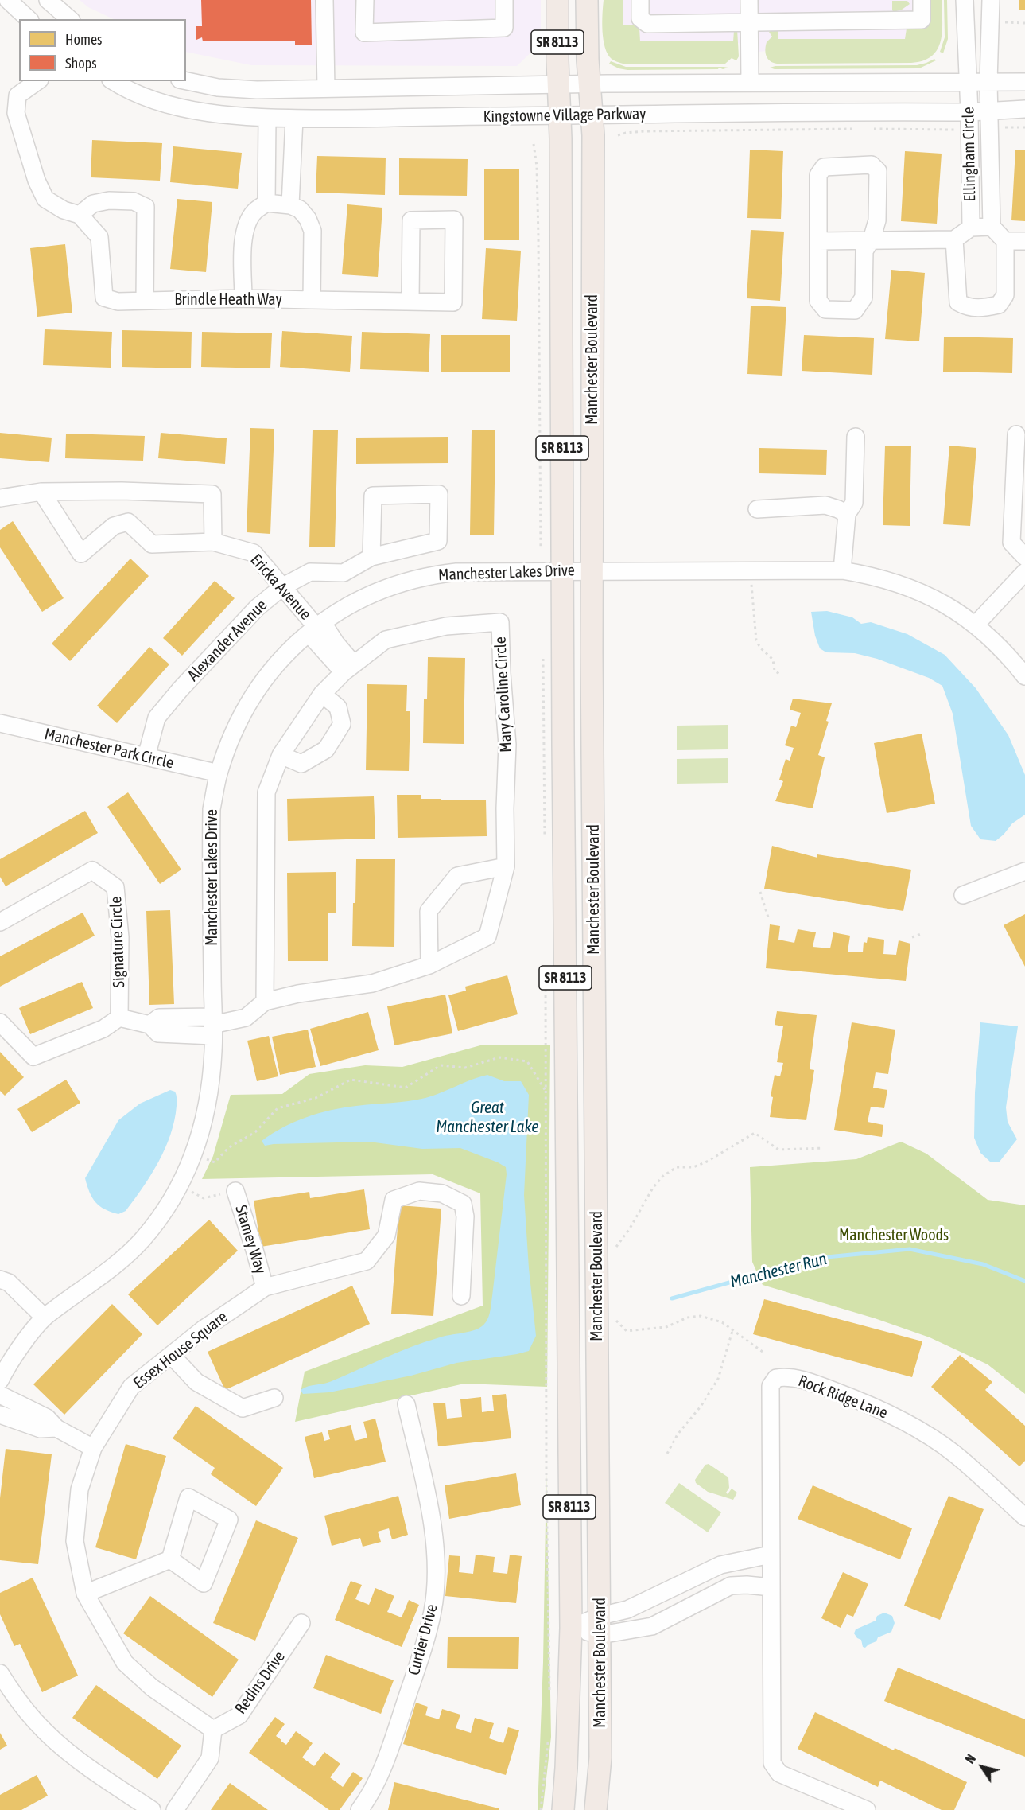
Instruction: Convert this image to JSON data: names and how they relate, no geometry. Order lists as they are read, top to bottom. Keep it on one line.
{"streets":{"main road":["SR 8113","Manchester Boulevard"],"street":["Kingstowne Village Parkway","Ellingham Circle","Brindle Heath Way","Manchester Lakes Drive","Ericka Avenue","Alexander Avenue","Mary Caroline Circle","Manchester Park Circle","Signature Circle","Stamey Way","Essex House Square","Rock Ridge Lane","Curtier Drive","Redins Drive"]},"crossings":[["SR 8113","Kingstowne Village Parkway"],["SR 8113","Manchester Boulevard"],["Kingstowne Village Parkway","Ellingham Circle"],["Kingstowne Village Parkway","Manchester Boulevard"],["Manchester Boulevard","Manchester Lakes Drive"],["Manchester Lakes Drive","Ericka Avenue"],["Manchester Lakes Drive","Mary Caroline Circle"],["Manchester Lakes Drive","Manchester Park Circle"],["Ericka Avenue","Alexander Avenue"],["Alexander Avenue","Manchester Park Circle"],["Stamey Way","Essex House Square"],["Essex House Square","Redins Drive"]],"water":["Great Manchester Lake","Manchester Run"],"parks":["Manchester Woods"],"legend":["Homes","Shops"],"north":"top left"}
